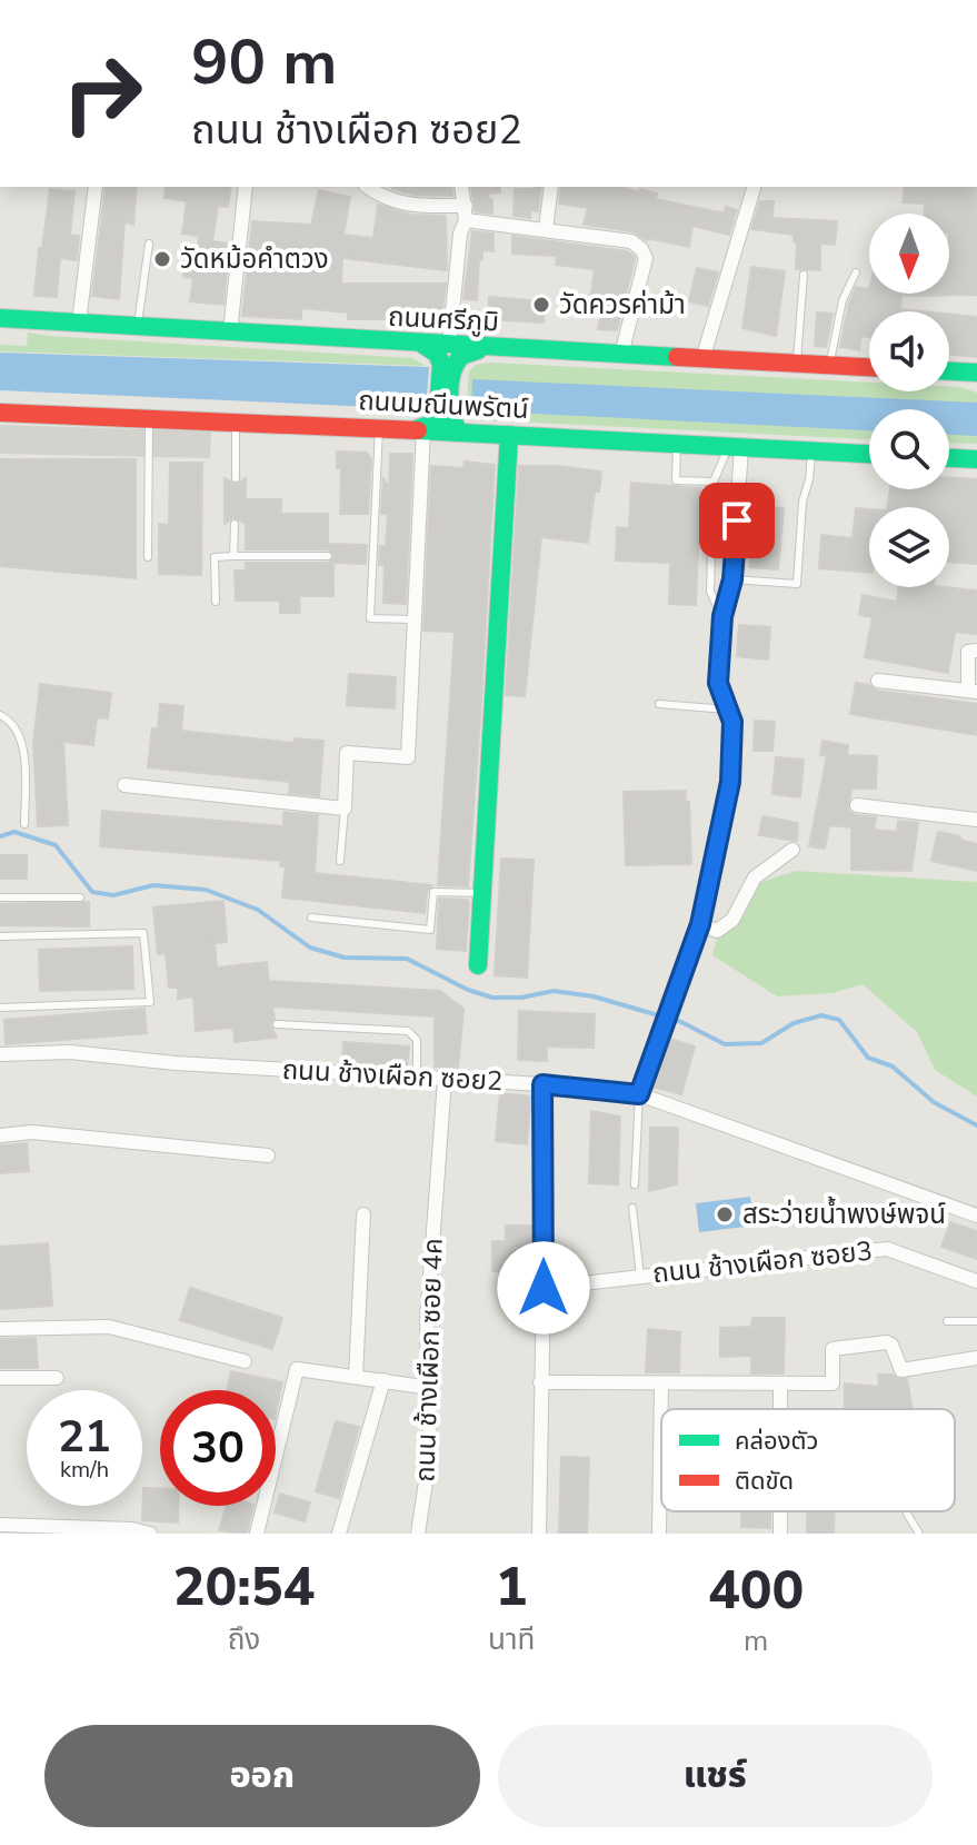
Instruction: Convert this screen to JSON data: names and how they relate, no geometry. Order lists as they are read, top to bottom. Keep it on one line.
{"streets":{"main road":["ถนนศรีภูมิ","ถนนมณีนพรัตน์"],"street":["ถนน ช้างเผือก ซอย2","ถนน ช้างเผือก ซอย3","ถนน ช้างเผือก ซอย 4ค"]},"crossings":[["ถนน ช้างเผือก ซอย2","ถนน ช้างเผือก ซอย 4ค"]],"places":["วัดหม้อคำตวง","วัดควรค่าม้า","สระว่ายน้ำพงษ์พจน์"],"legend":["คล่องตัว","ติดขัด"],"north":"bottom","page":{"turn":["90 m","ถนน ช้างเผือก ซอย2"],"speed":"21 km/h","limit":"30","eta":["20:54","ถึง","1","นาที","400","m"],"buttons":["ออก","แชร์"]}}
